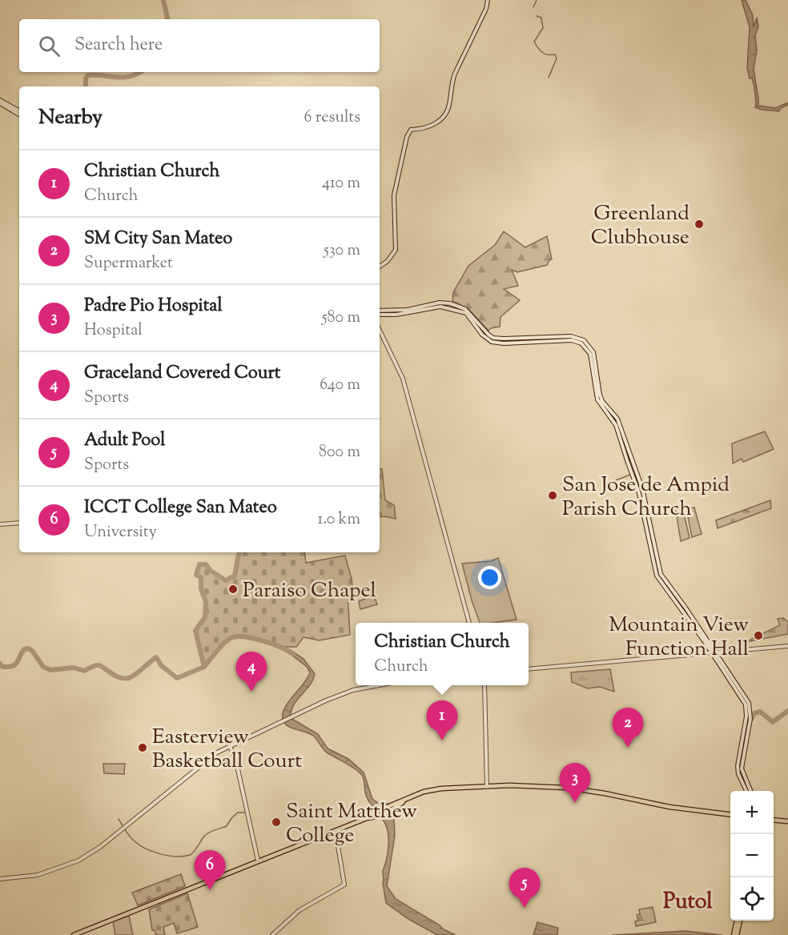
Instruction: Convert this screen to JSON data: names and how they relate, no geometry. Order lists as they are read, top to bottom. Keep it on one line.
{"districts":["Putol"],"places":["Greenland Clubhouse","San Jose de Ampid Parish Church","Paraiso Chapel","Mountain View Function Hall","Easterview Basketball Court","Saint Matthew College"],"page":{"search":"Search here","heading":["Nearby","6 results"],"list":[{"mark":"1","name":"Christian Church","note":"Church","value":"410 m"},{"mark":"2","name":"SM City San Mateo","note":"Supermarket","value":"530 m"},{"mark":"3","name":"Padre Pio Hospital","note":"Hospital","value":"580 m"},{"mark":"4","name":"Graceland Covered Court","note":"Sports","value":"640 m"},{"mark":"5","name":"Adult Pool","note":"Sports","value":"800 m"},{"mark":"6","name":"ICCT College San Mateo","note":"University","value":"1.0 km"}],"popup":["Christian Church","Church"],"pins":["4","1","2","3","6","5"],"map_buttons":["+","−"]}}
